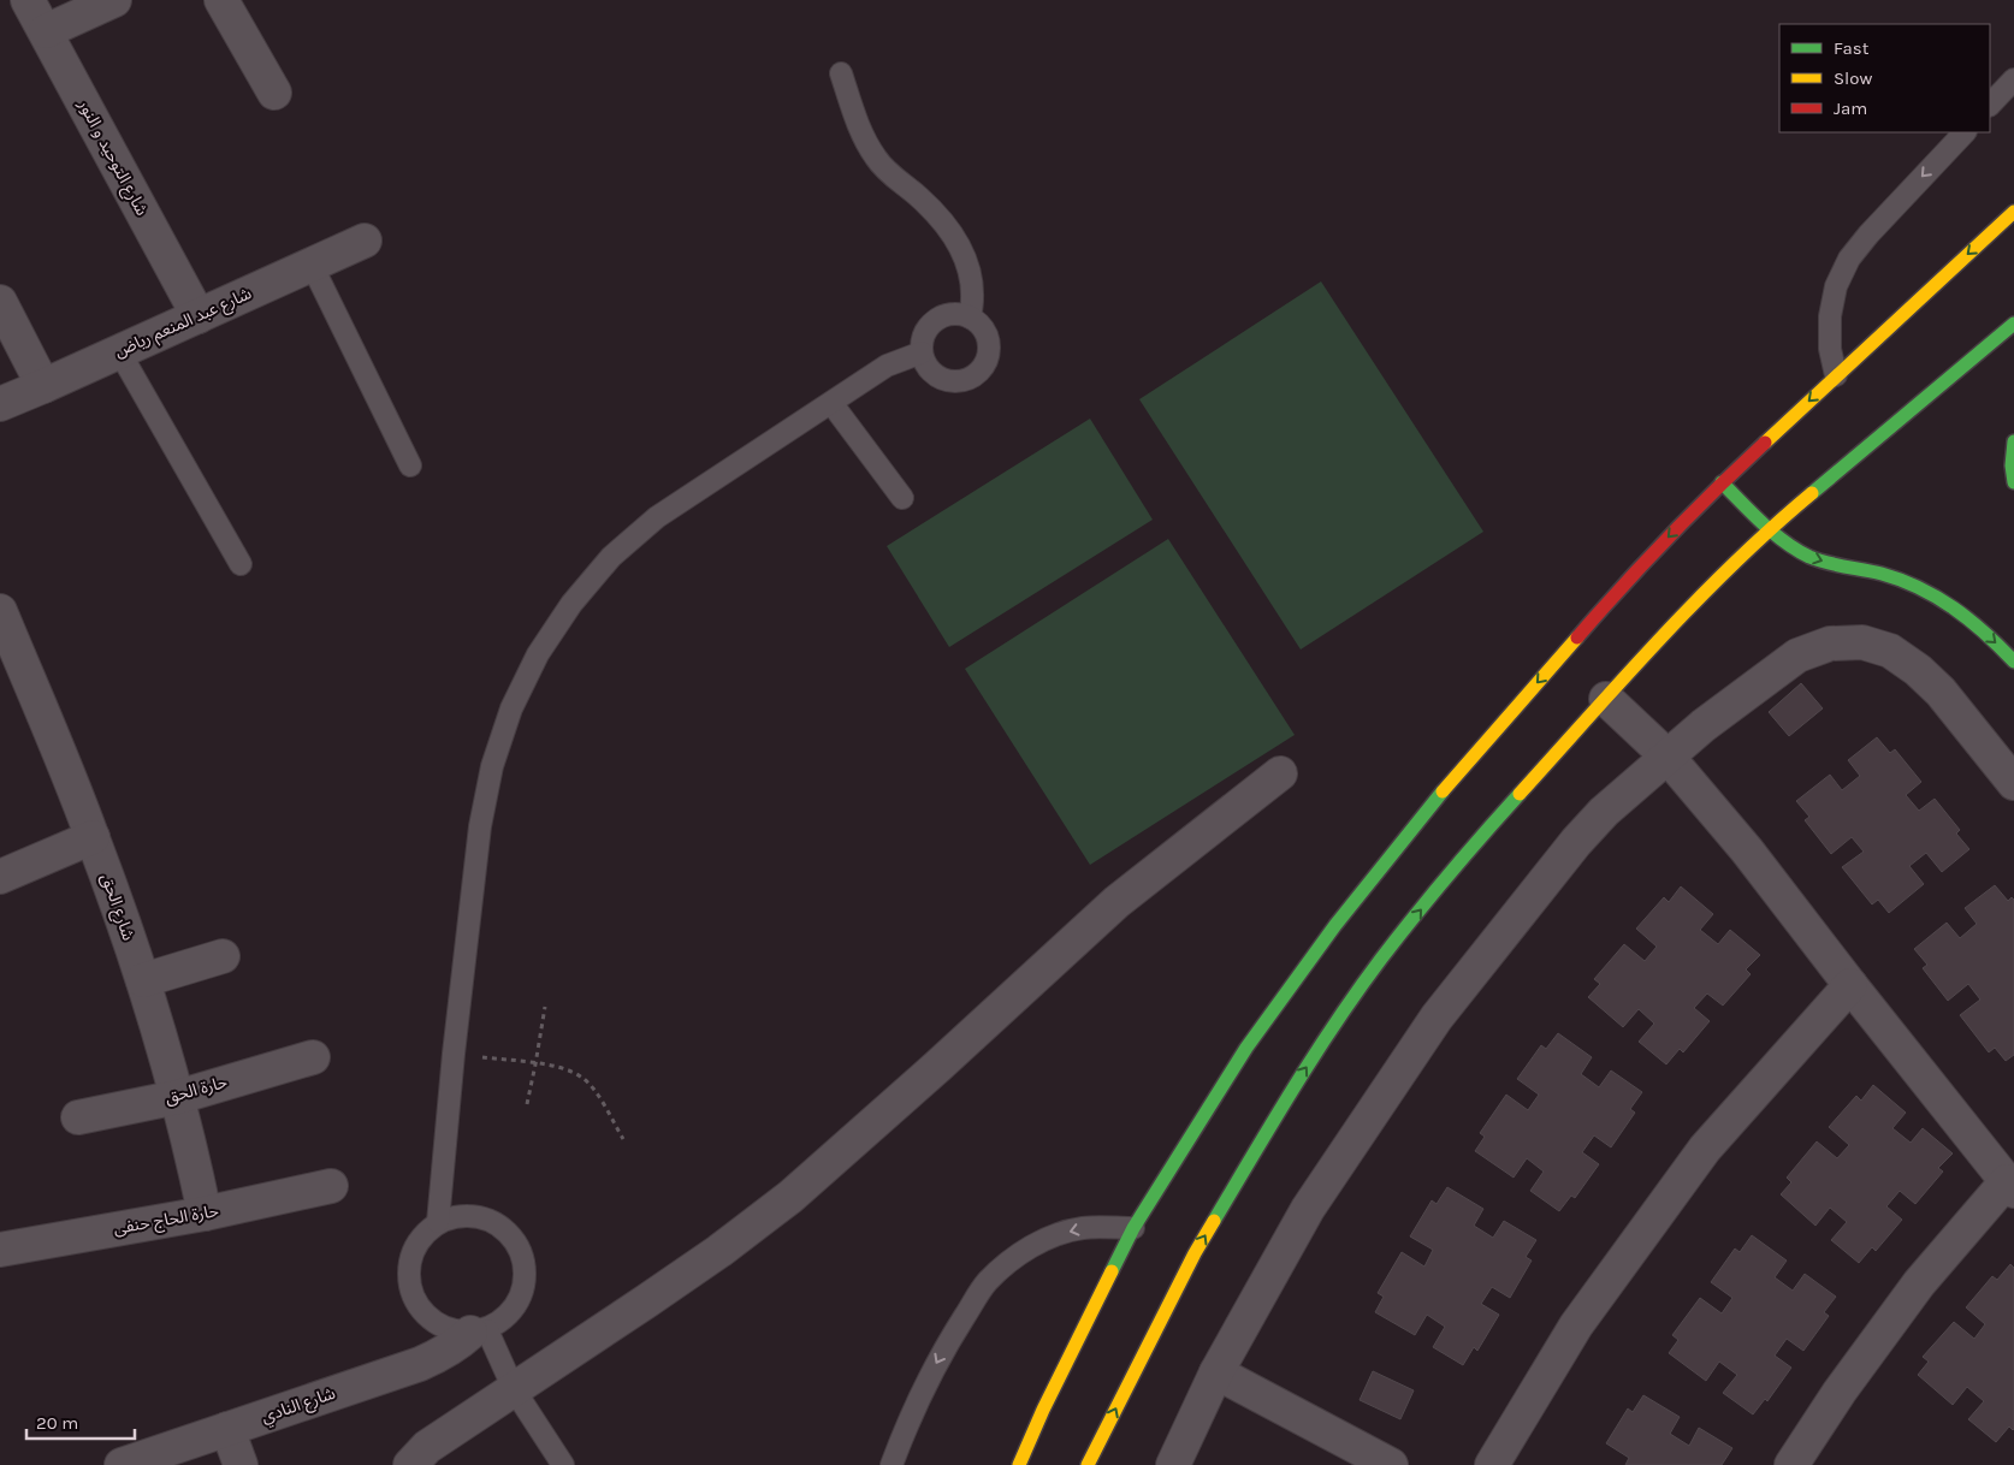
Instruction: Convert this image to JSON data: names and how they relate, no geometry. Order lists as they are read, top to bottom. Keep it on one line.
{"streets":{"street":["شارع التوحيد و النور","شارع عبد المنعم رياض","شارع الحق","حارة الحق","حارة الحاج حنفى","شارع النادي"]},"crossings":[["شارع التوحيد و النور","شارع عبد المنعم رياض"],["شارع الحق","حارة الحق"],["شارع الحق","حارة الحاج حنفى"]],"legend":["Fast","Slow","Jam"],"scale_bar":"20 m"}
